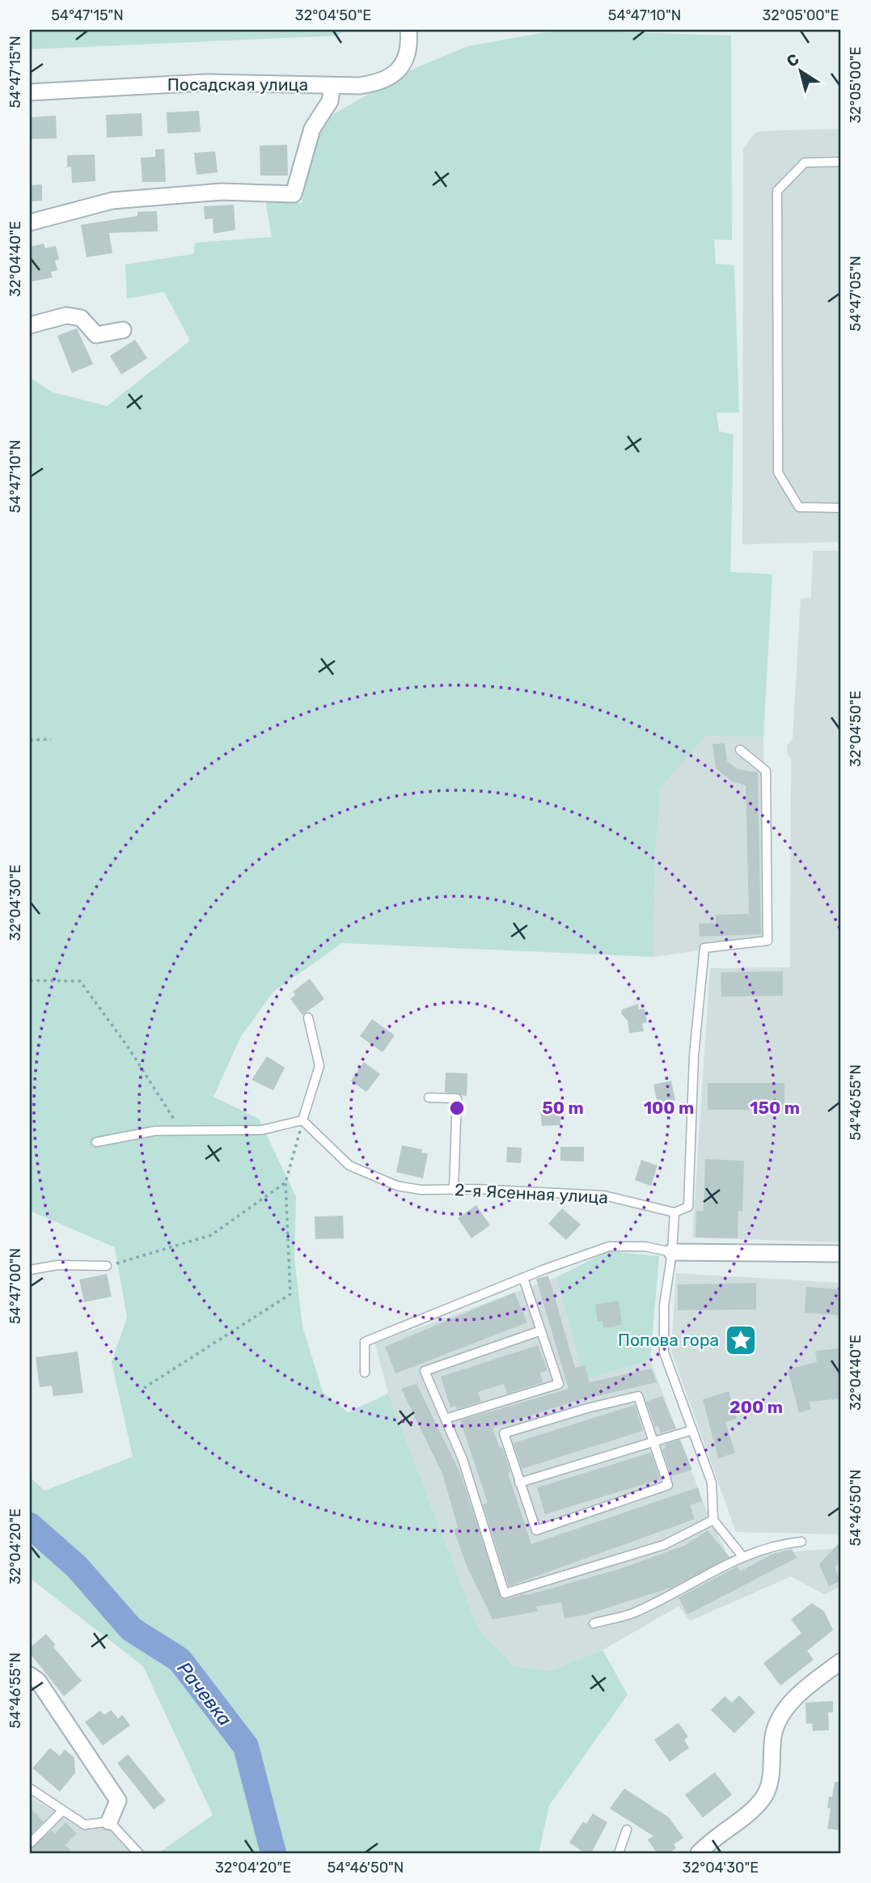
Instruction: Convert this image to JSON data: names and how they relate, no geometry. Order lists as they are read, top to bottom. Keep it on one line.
{"streets":{"street":["Посадская улица"],"lane":["2-я Ясенная улица"]},"water":["Рачевка"],"places":{"place":["Попова гора"]},"north":"top left","coordinates":["54°47'15\"N","32°04'50\"E","54°47'10\"N","32°05'00\"E","32°04'40\"E","54°47'05\"N","32°04'30\"E","54°46'55\"N","54°47'00\"N","54°46'50\"N","32°04'20\"E"],"rings":["50 m","100 m","150 m","200 m"]}
